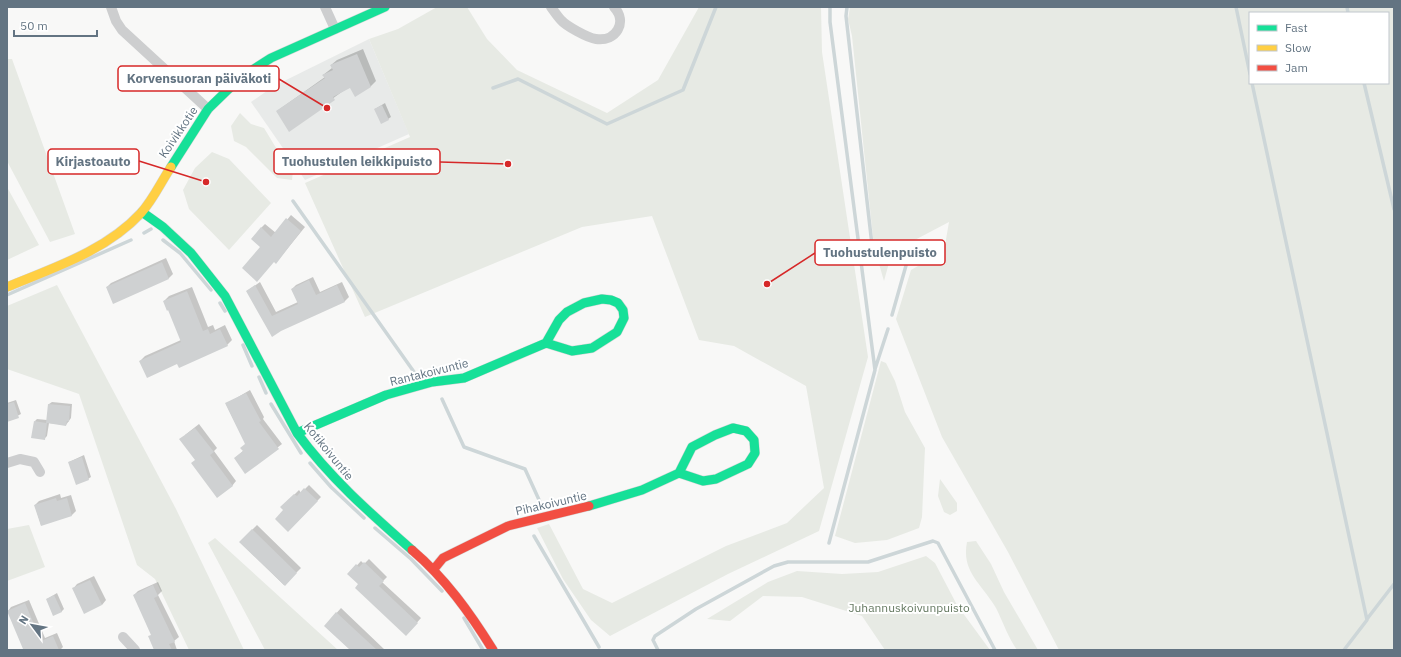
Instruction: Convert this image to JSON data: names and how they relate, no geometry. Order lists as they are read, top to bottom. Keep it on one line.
{"streets":{"street":["Koivikkotie","Rantakoivuntie","Kotikoivuntie","Pihakoivuntie"]},"crossings":[["Koivikkotie","Kotikoivuntie"],["Rantakoivuntie","Kotikoivuntie"],["Kotikoivuntie","Pihakoivuntie"]],"parks":["Juhannuskoivunpuisto"],"places":["Korvensuoran päiväkoti","Tuohustulen leikkipuisto","Kirjastoauto","Tuohustulenpuisto"],"legend":["Fast","Slow","Jam"],"scale_bar":"50 m","north":"top left"}
